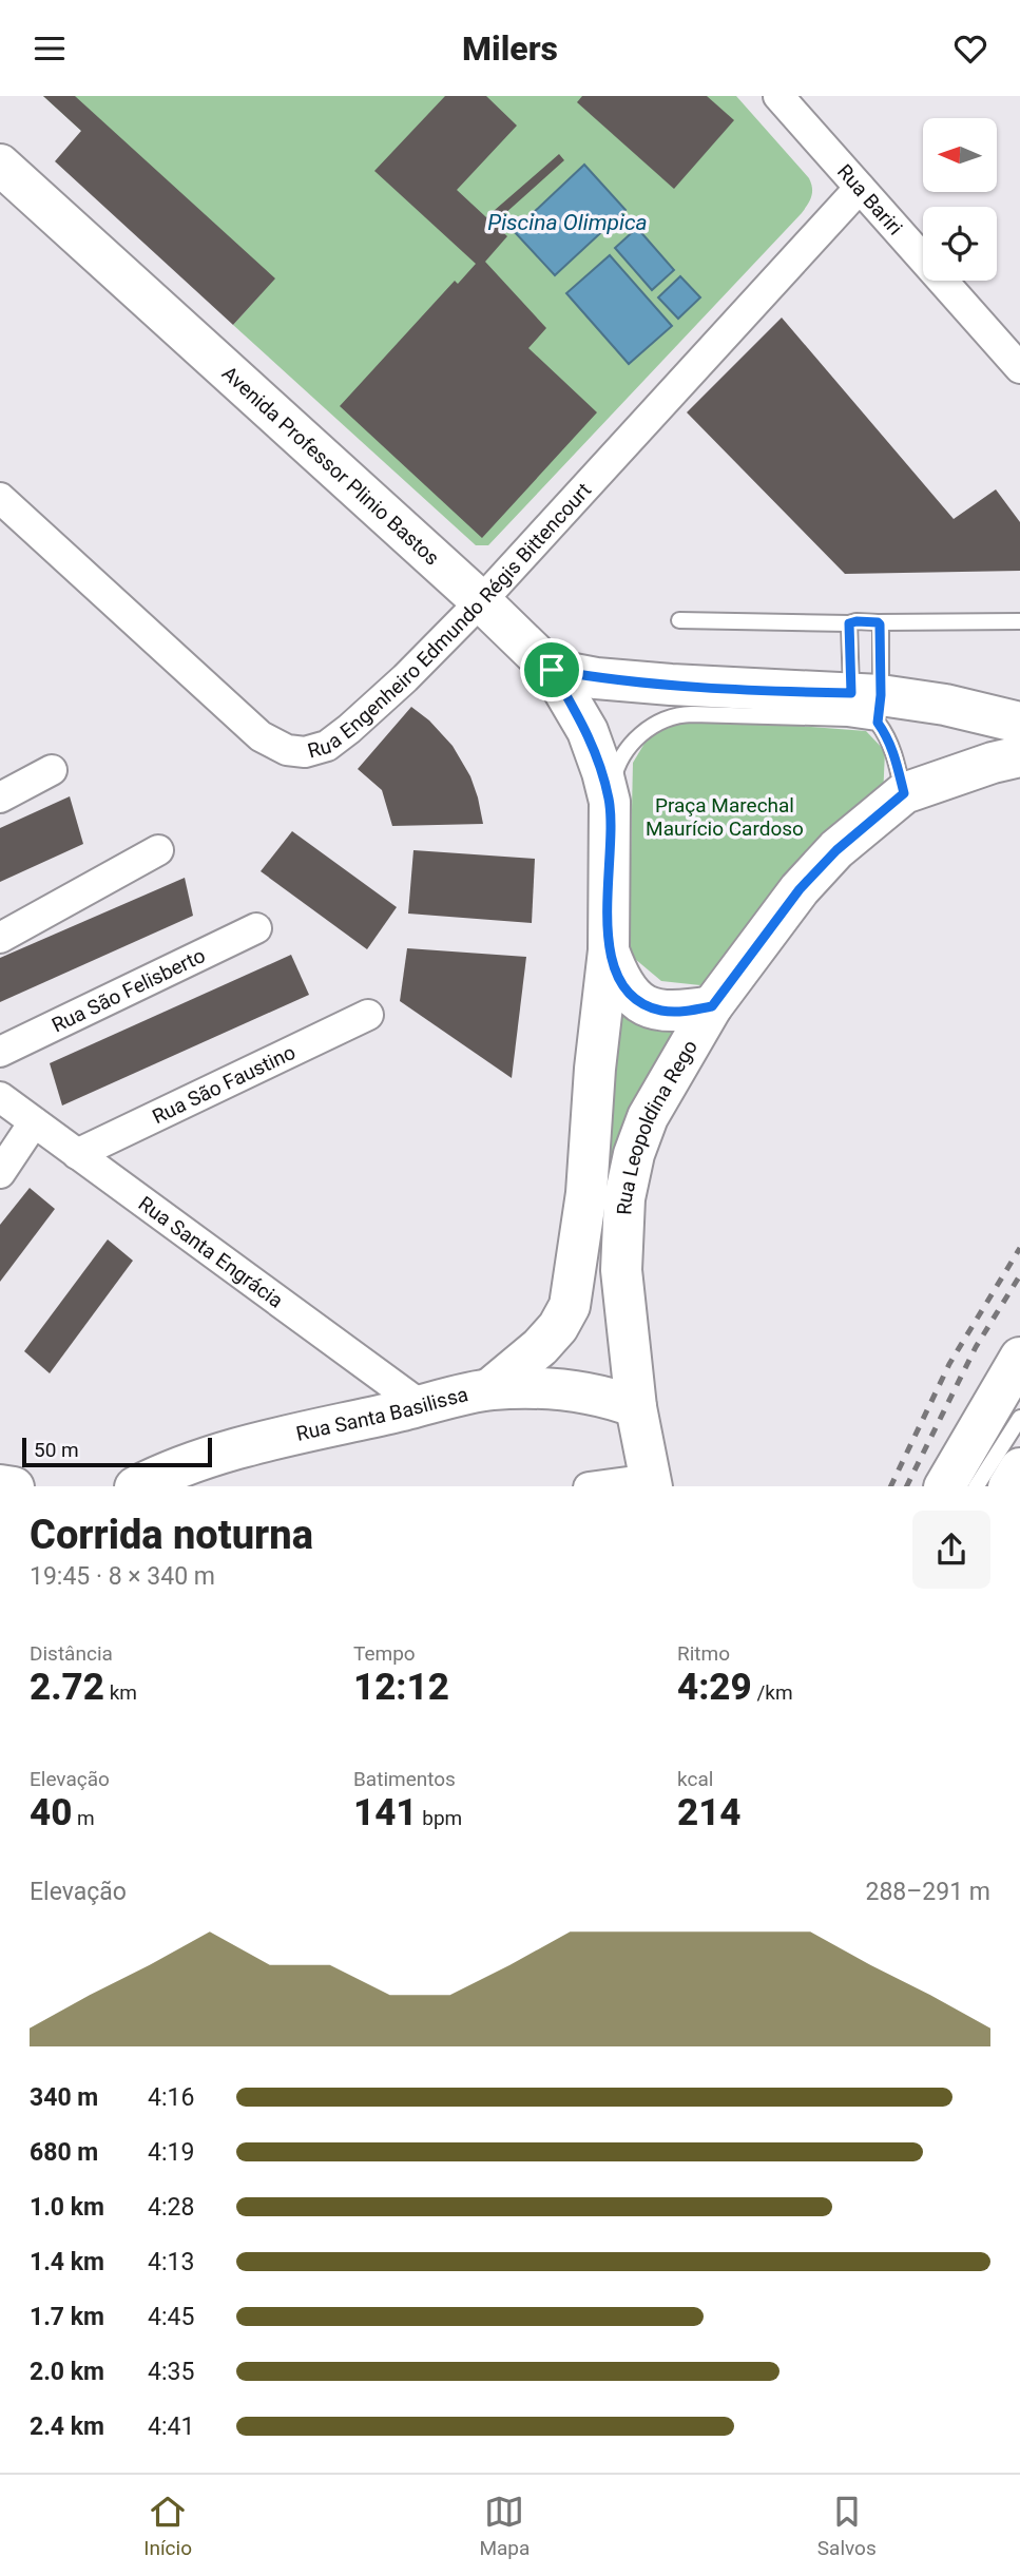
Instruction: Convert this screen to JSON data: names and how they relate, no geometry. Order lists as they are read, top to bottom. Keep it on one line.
{"streets":{"street":["Rua Bariri","Avenida Professor Plinio Bastos","Rua Engenheiro Edmundo Régis Bittencourt","Rua São Felisberto","Rua São Faustino","Rua Leopoldina Rego","Rua Santa Engrácia","Rua Santa Basilissa"]},"crossings":[["Rua Bariri","Rua Engenheiro Edmundo Régis Bittencourt"],["Avenida Professor Plinio Bastos","Rua Engenheiro Edmundo Régis Bittencourt"],["Rua São Faustino","Rua Santa Engrácia"],["Rua Leopoldina Rego","Rua Santa Basilissa"],["Rua Santa Engrácia","Rua Santa Basilissa"]],"water":["Piscina Olimpica"],"parks":["Praça Marechal Maurício Cardoso"],"scale_bar":"50 m","north":"left","page":{"header":"Milers","scale":"50 m","heading":["Corrida noturna","19:45 · 8 × 340 m"],"stats":[["Distância","2.72 km"],["Tempo","12:12"],["Ritmo","4:29 /km"],["Elevação","40 m"],["Batimentos","141 bpm"],["kcal","214"]],"chart":["Elevação","288–291 m"],"list":[{"name":"340 m","note":"4:16"},{"name":"680 m","note":"4:19"},{"name":"1.0 km","note":"4:28"},{"name":"1.4 km","note":"4:13"},{"name":"1.7 km","note":"4:45"},{"name":"2.0 km","note":"4:35"},{"name":"2.4 km","note":"4:41"}],"tabs":["Início","Mapa","Salvos"]}}
